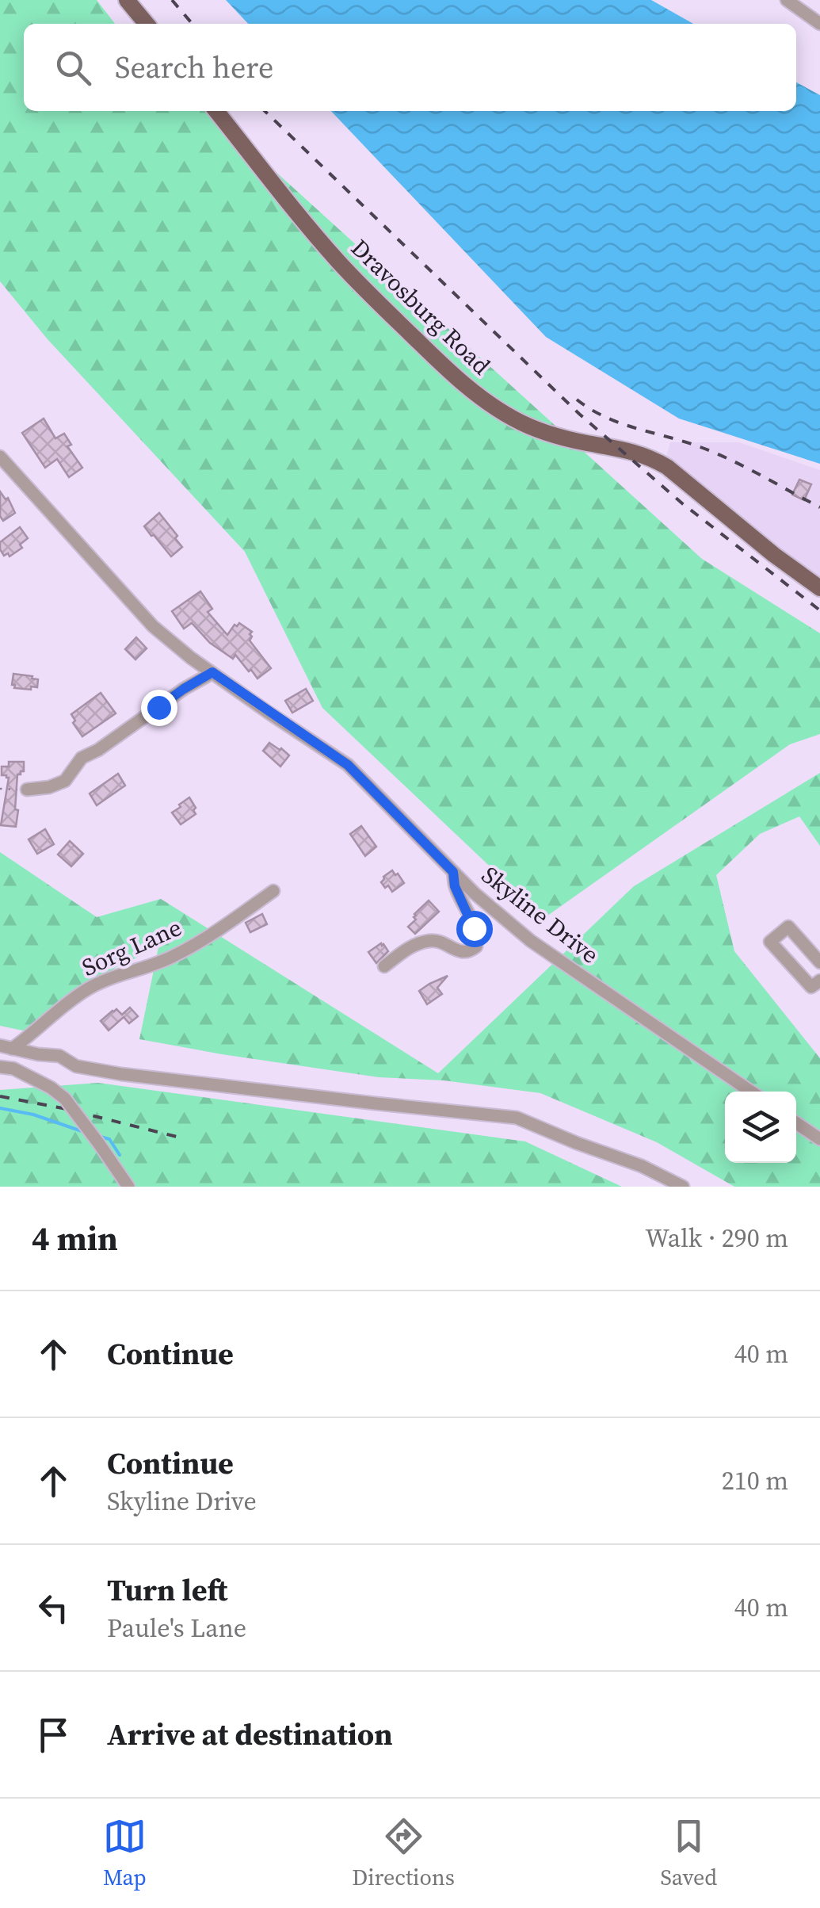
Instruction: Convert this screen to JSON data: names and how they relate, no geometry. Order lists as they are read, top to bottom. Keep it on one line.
{"streets":{"main road":["Dravosburg Road"],"street":["Skyline Drive","Sorg Lane"]},"page":{"search":"Search here","heading":["4 min","Walk · 290 m"],"list":[["Continue","40 m"],["Continue","Skyline Drive","210 m"],["Turn left","Paule's Lane","40 m"],"Arrive at destination"],"nav":["Map","Directions","Saved"]}}
